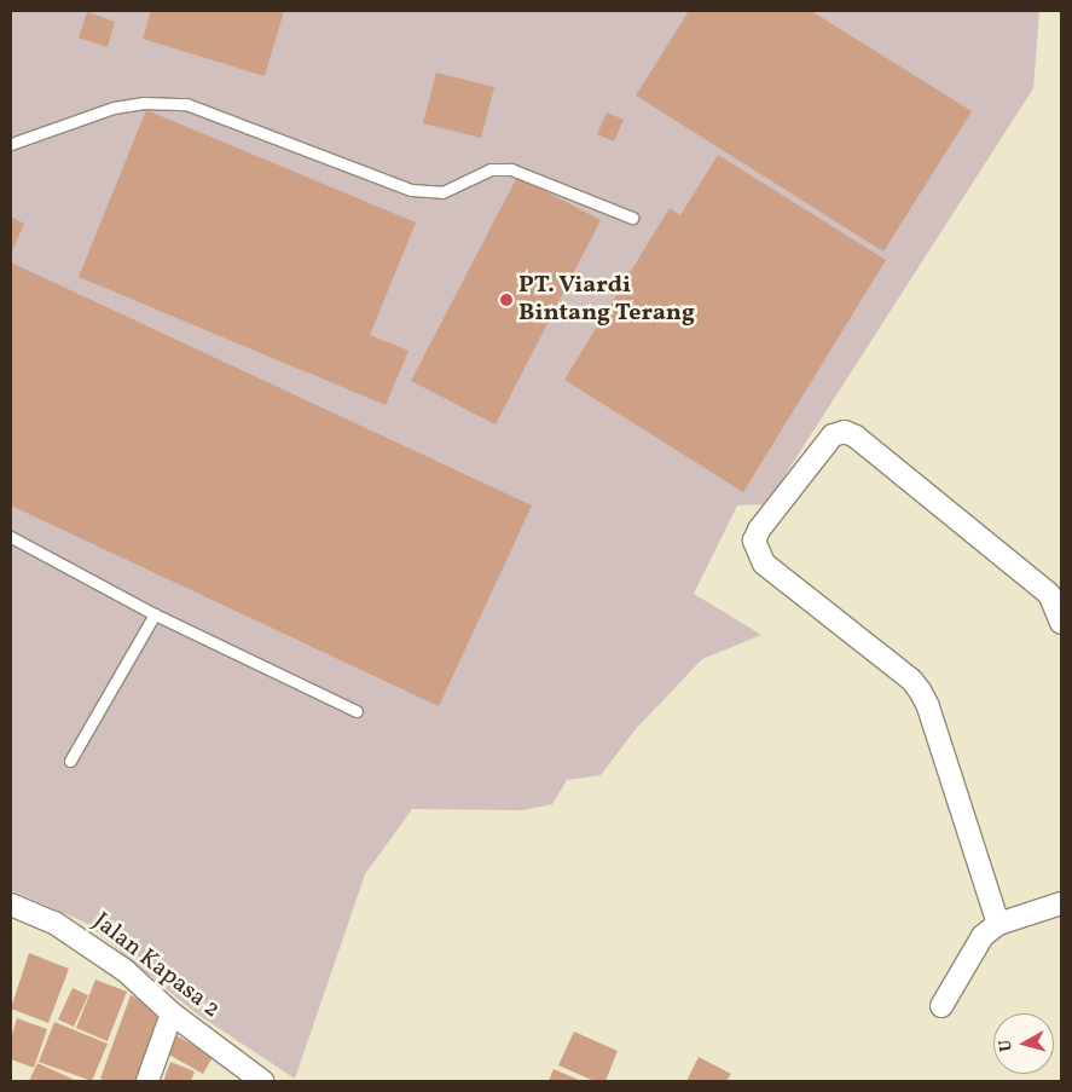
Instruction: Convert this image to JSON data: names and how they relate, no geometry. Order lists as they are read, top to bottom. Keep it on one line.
{"streets":{"street":["Jalan Kapasa 2"]},"places":["PT. Viardi Bintang Terang"],"north":"left"}
